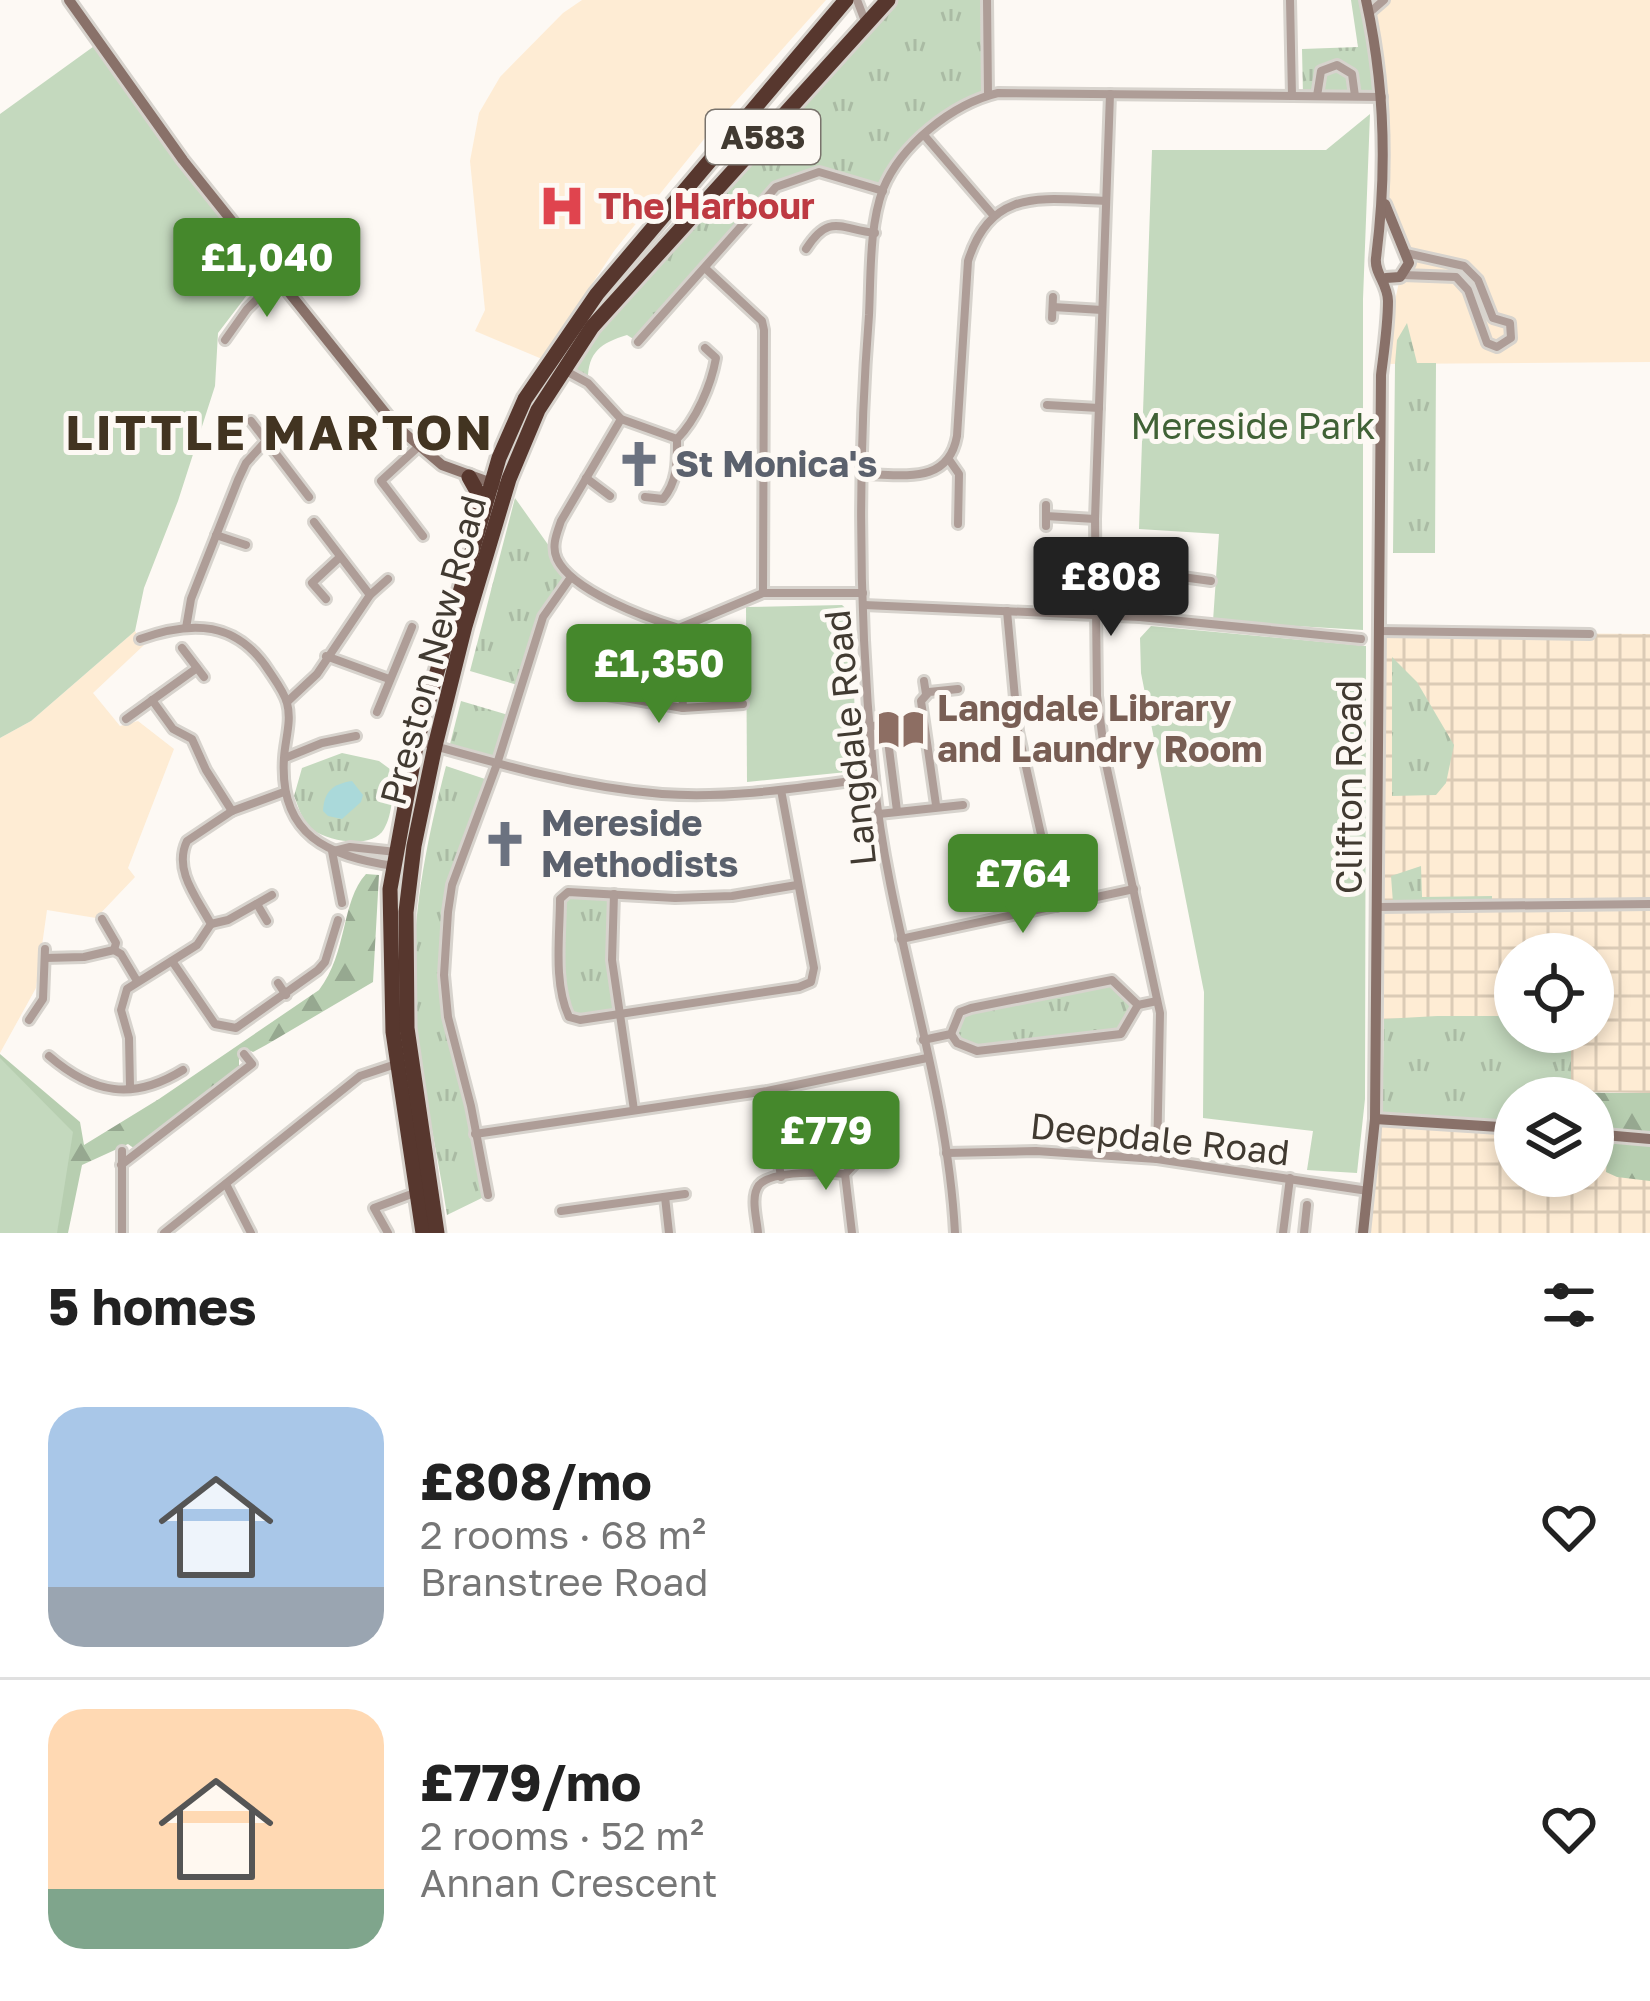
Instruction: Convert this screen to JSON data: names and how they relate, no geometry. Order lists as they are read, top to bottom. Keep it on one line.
{"streets":{"highway":["A583","Preston New Road"],"street":["Langdale Road","Clifton Road","Deepdale Road"]},"crossings":[["A583","Preston New Road"],["Langdale Road","Clifton Road"],["Langdale Road","Deepdale Road"],["Clifton Road","Deepdale Road"]],"districts":["LITTLE MARTON"],"parks":["Mereside Park"],"places":{"hospital":["The Harbour"],"church":["St Monica's","Mereside Methodists"],"library":["Langdale Library and Laundry Room"]},"page":{"price":["£1,040","£808","£1,350","£764","£779"],"heading":"5 homes","list":[{"name":"£808/mo","note":"2 rooms · 68 m² · Branstree Road"},{"name":"£779/mo","note":"2 rooms · 52 m² · Annan Crescent"}]}}
